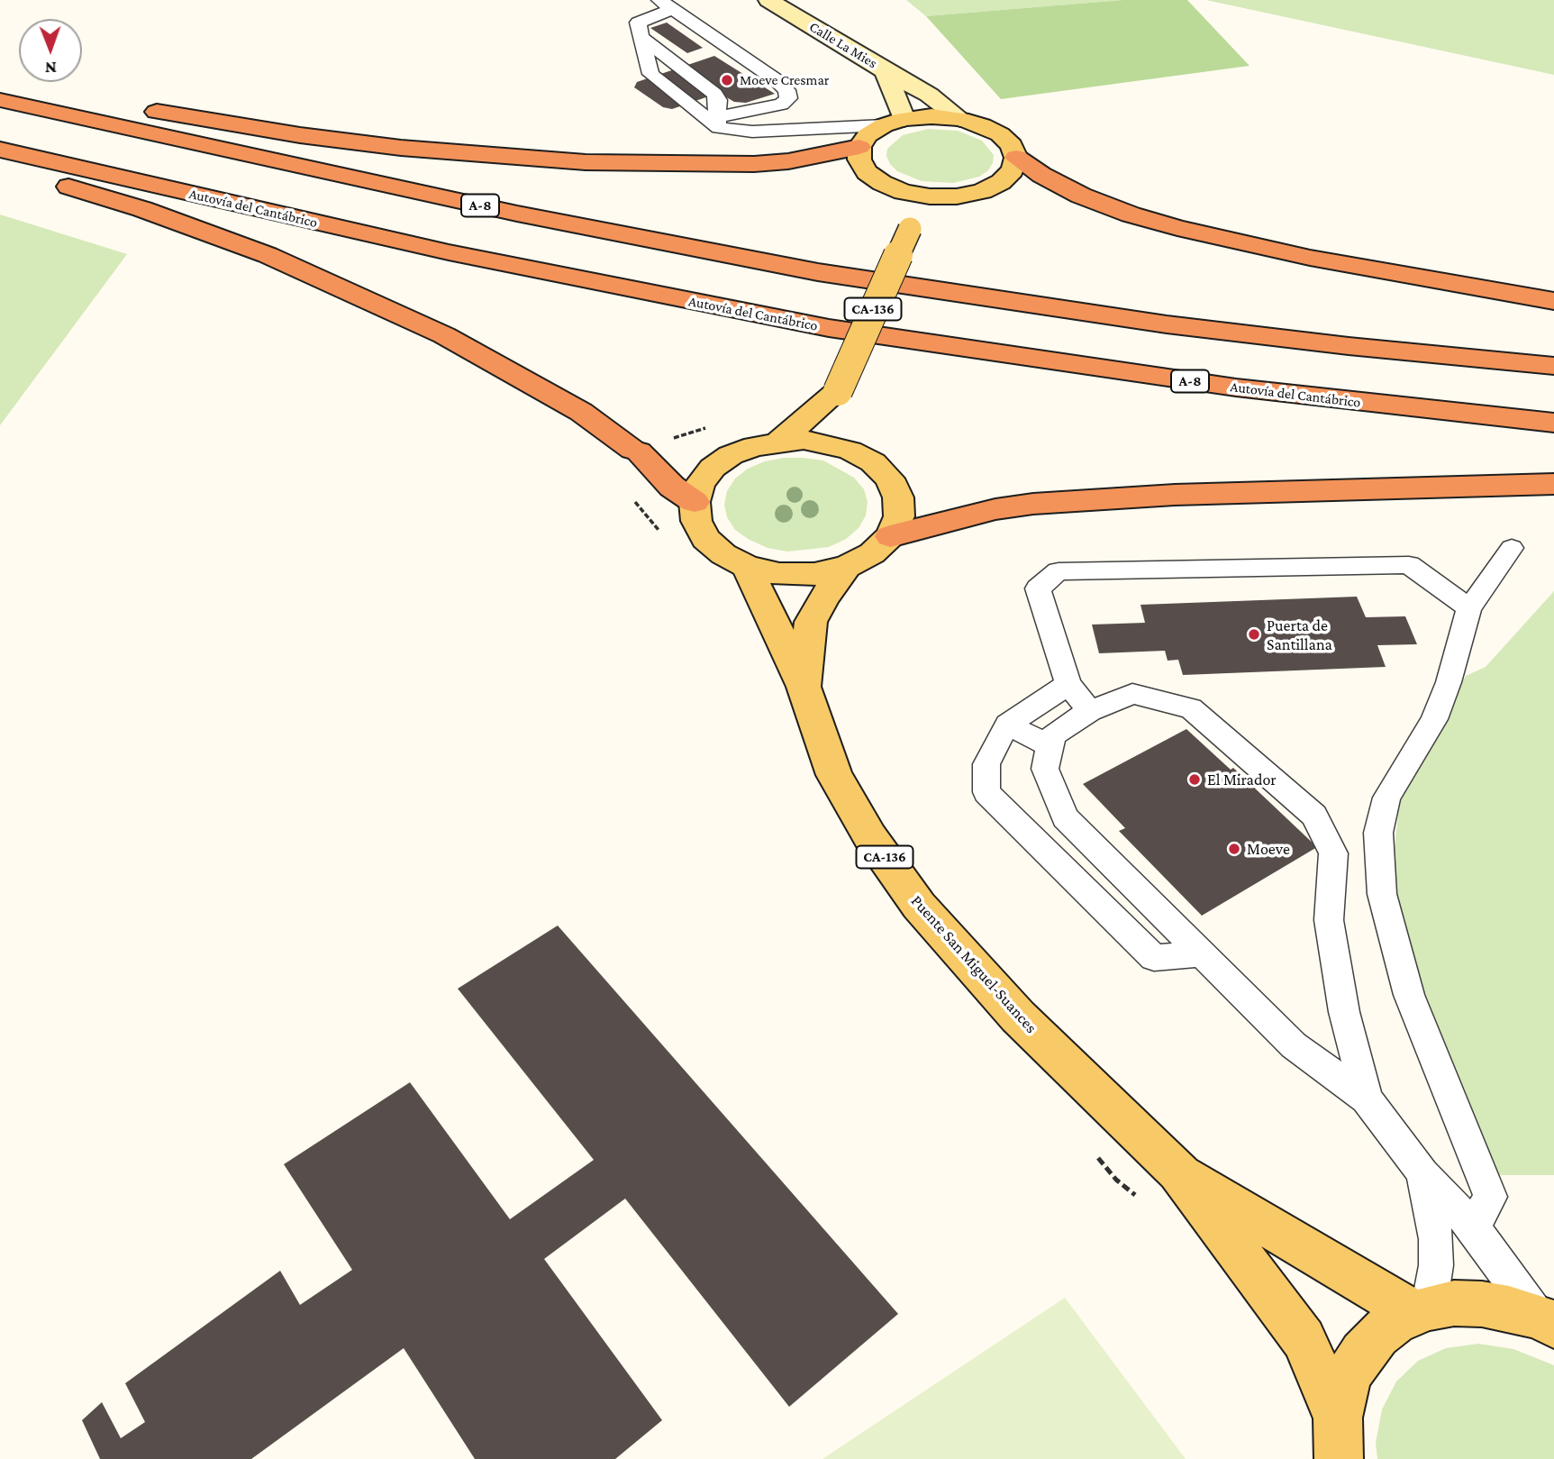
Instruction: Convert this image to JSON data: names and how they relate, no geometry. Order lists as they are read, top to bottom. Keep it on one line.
{"streets":{"highway":["A-8","Autovía del Cantábrico"],"main road":["CA-136","Puente San Miguel-Suances"],"street":["Calle La Mies"]},"places":["Moeve Cresmar","Puerta de Santillana","El Mirador","Moeve"],"north":"bottom"}
